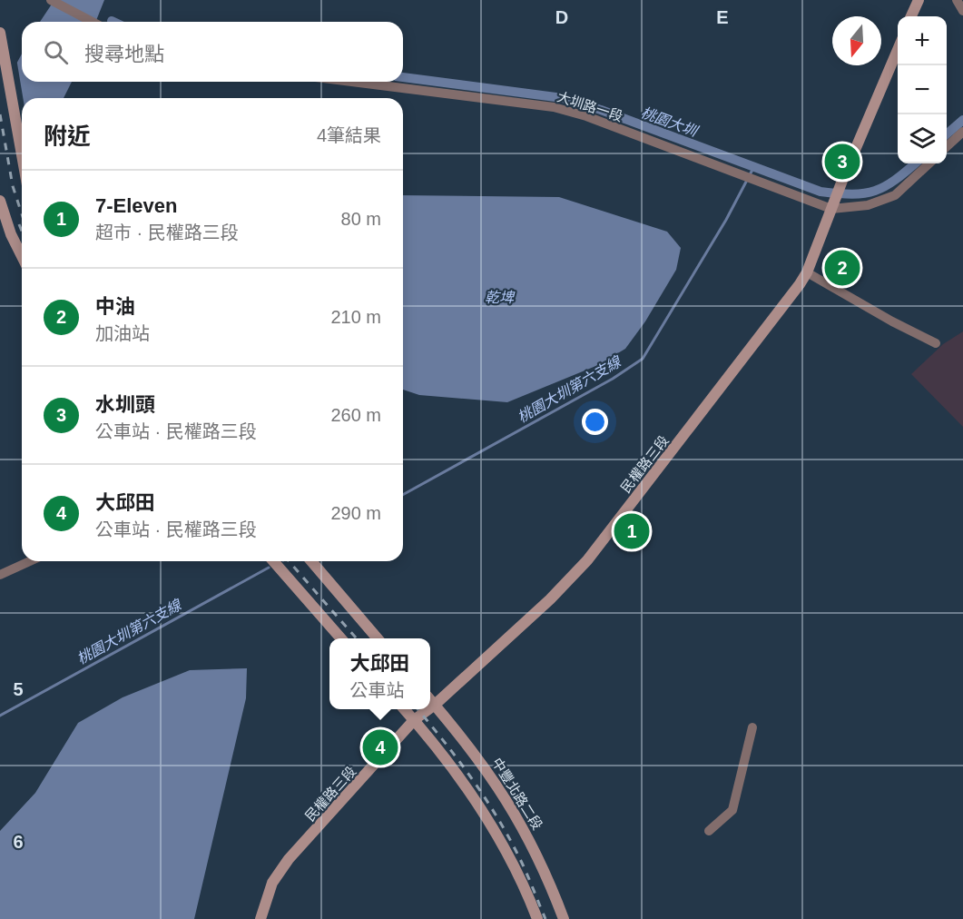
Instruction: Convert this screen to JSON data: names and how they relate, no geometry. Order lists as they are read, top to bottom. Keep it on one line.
{"streets":{"street":["大圳路一段","民權路三段","中豐北路二段"]},"crossings":[["大圳路一段","民權路三段"],["民權路三段","中豐北路二段"]],"water":["桃園大圳","乾埤","桃園大圳第六支線"],"north":"bottom","page":{"map_buttons":["+","−"],"search":"搜尋地點","heading":["附近","4筆結果"],"pins":["3","2","1","4"],"list":[{"mark":"1","name":"7-Eleven","note":"超市 · 民權路三段","value":"80 m"},{"mark":"2","name":"中油","note":"加油站","value":"210 m"},{"mark":"3","name":"水圳頭","note":"公車站 · 民權路三段","value":"260 m"},{"mark":"4","name":"大邱田","note":"公車站 · 民權路三段","value":"290 m"}],"popup":["大邱田","公車站"]},"grid":{"columns":["D","E"],"rows":["5","6"]}}
